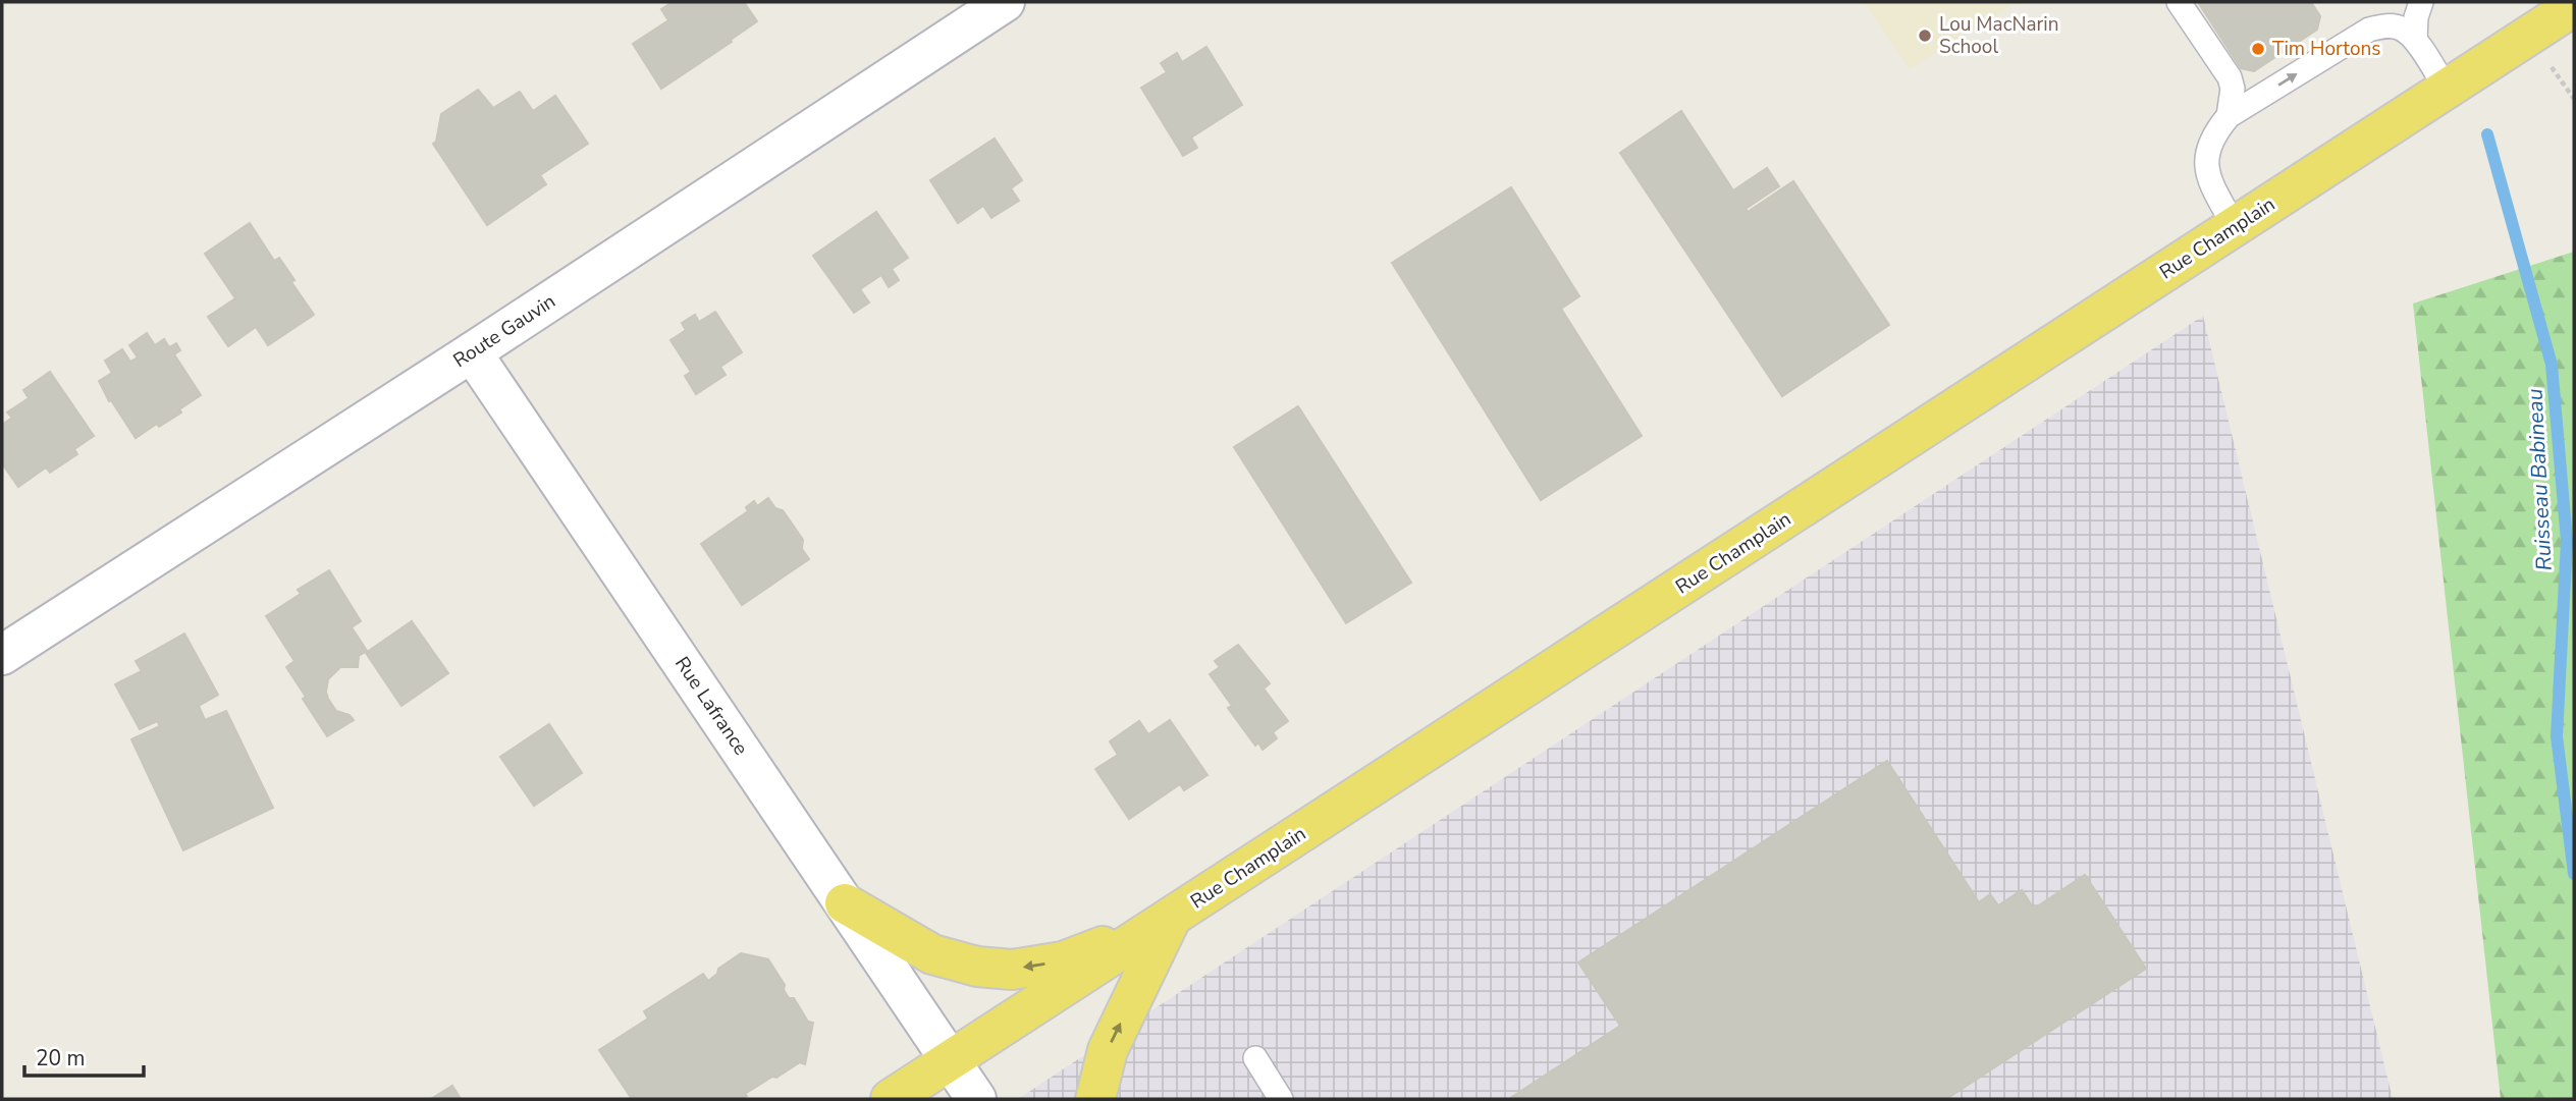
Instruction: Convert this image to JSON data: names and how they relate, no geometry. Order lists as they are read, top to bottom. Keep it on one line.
{"streets":{"main road":["Rue Champlain"],"street":["Route Gauvin","Rue Lafrance"]},"crossings":[["Rue Champlain","Rue Lafrance"],["Route Gauvin","Rue Lafrance"]],"water":["Ruisseau Babineau"],"places":["Lou MacNarin School","Tim Hortons"],"scale_bar":"20 m"}
